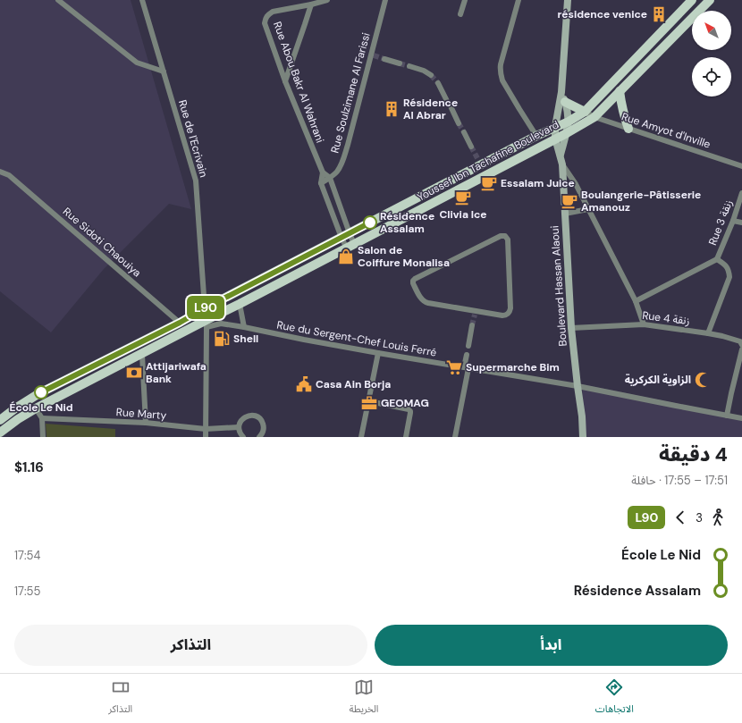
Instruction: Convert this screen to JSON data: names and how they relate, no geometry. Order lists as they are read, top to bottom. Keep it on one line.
{"streets":{"main road":["Youssef Ibn Tachafine Boulevard"],"street":["Rue Abou Bakr Al Wahrani","Rue Soulzimane Al Farissi","Rue Amyot d'Inville","Rue de l'Ecrivain","Rue 3 زنقة","Rue Sidoti Chaouiya","Boulevard Hassan Alaoui","Rue 4 زنقة","Rue du Sergent-Chef Louis Ferré","Rue Marty"]},"crossings":[["Rue Amyot d'Inville","Youssef Ibn Tachafine Boulevard"],["Rue de l'Ecrivain","Youssef Ibn Tachafine Boulevard"],["Rue de l'Ecrivain","Rue du Sergent-Chef Louis Ferré"],["Rue de l'Ecrivain","Rue Marty"],["Youssef Ibn Tachafine Boulevard","Rue Sidoti Chaouiya"],["Youssef Ibn Tachafine Boulevard","Boulevard Hassan Alaoui"],["Youssef Ibn Tachafine Boulevard","Rue du Sergent-Chef Louis Ferré"],["Boulevard Hassan Alaoui","Rue 4 زنقة"],["Boulevard Hassan Alaoui","Rue du Sergent-Chef Louis Ferré"]],"places":{"building":["résidence venice","Résidence Al Abrar"],"cafe":["Essalam Juice","Clivia Ice","Boulangerie-Pâtisserie Amanouz"],"other":["Résidence Assalam","École Le Nid"],"shop":["Salon de Coiffure Monalisa"],"fuel station":["Shell"],"supermarket":["Supermarche Bim"],"bank":["Attijariwafa Bank"],"mosque":["الزاوية الكركرية"],"public building":["Casa Ain Borja"],"office":["GEOMAG"]},"lines":["bus line L90"],"north":"top left","page":{"on_map":"L90","heading":["4 دقيقة","17:51 – 17:55 · حافلة","$1.16"],"legs":["3","L90"],"list":[{"name":"École Le Nid","value":"17:54"},{"name":"Résidence Assalam","value":"17:55"}],"buttons":["ابدأ","التذاكر"],"tabs":["الاتجاهات","الخريطة","التذاكر"]}}
